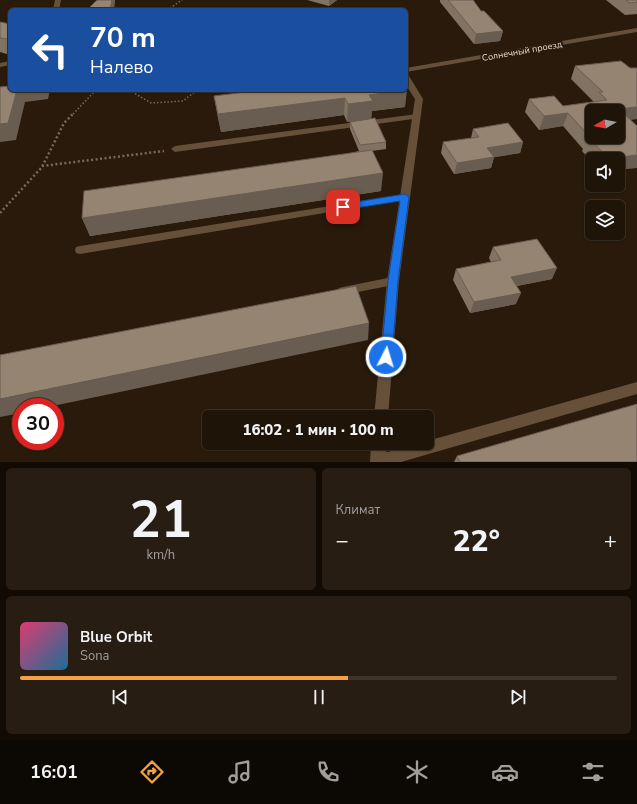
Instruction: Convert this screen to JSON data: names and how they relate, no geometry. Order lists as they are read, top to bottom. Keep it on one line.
{"streets":{"street":["Солнечный проезд"]},"north":"left","page":{"turn":["70 m","Налево"],"limit":"30","trip":"16:02 · 1 мин · 100 m","tile":[["21","km/h"],"Климат"],"heat":["−","22°","+"],"song":["Blue Orbit","Sona"],"tabs":"16:01"}}
